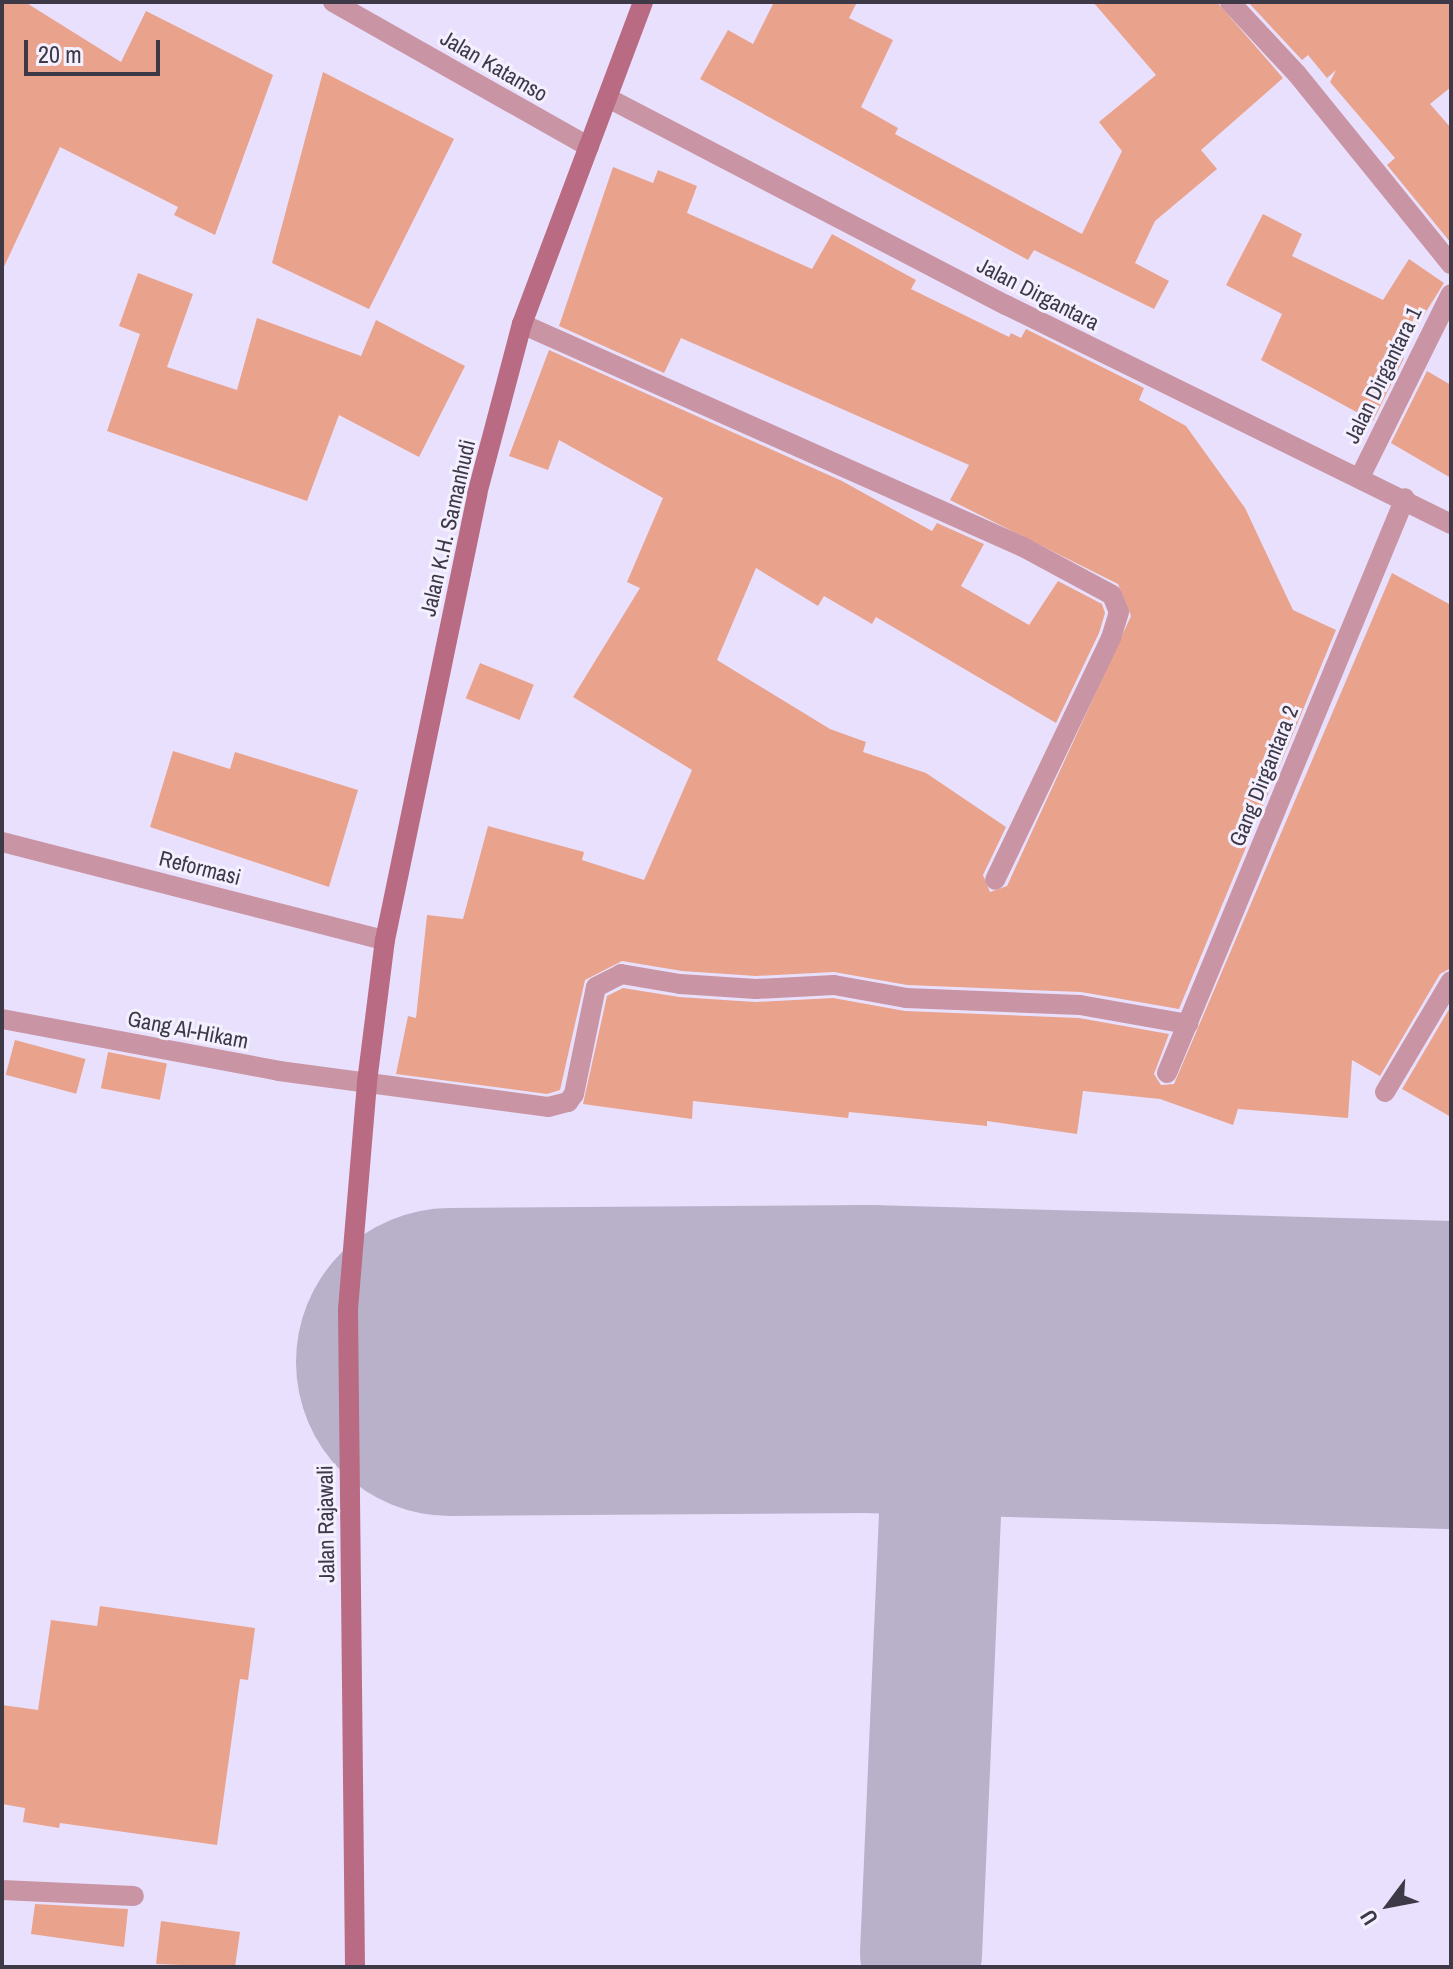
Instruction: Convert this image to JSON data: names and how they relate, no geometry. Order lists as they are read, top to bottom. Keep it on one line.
{"streets":{"street":["Jalan Katamso","Jalan Dirgantara","Jalan Dirgantara 1","Jalan K.H. Samanhudi","Gang Dirgantara 2","Reformasi","Gang Al-Hikam","Jalan Rajawali"]},"crossings":[["Jalan Katamso","Jalan K.H. Samanhudi"],["Jalan Dirgantara","Jalan Dirgantara 1"],["Jalan Dirgantara","Jalan K.H. Samanhudi"],["Jalan Dirgantara","Gang Dirgantara 2"],["Jalan K.H. Samanhudi","Reformasi"],["Jalan K.H. Samanhudi","Gang Al-Hikam"],["Jalan K.H. Samanhudi","Jalan Rajawali"],["Gang Dirgantara 2","Gang Al-Hikam"],["Gang Al-Hikam","Jalan Rajawali"]],"scale_bar":"20 m","north":"bottom left"}
